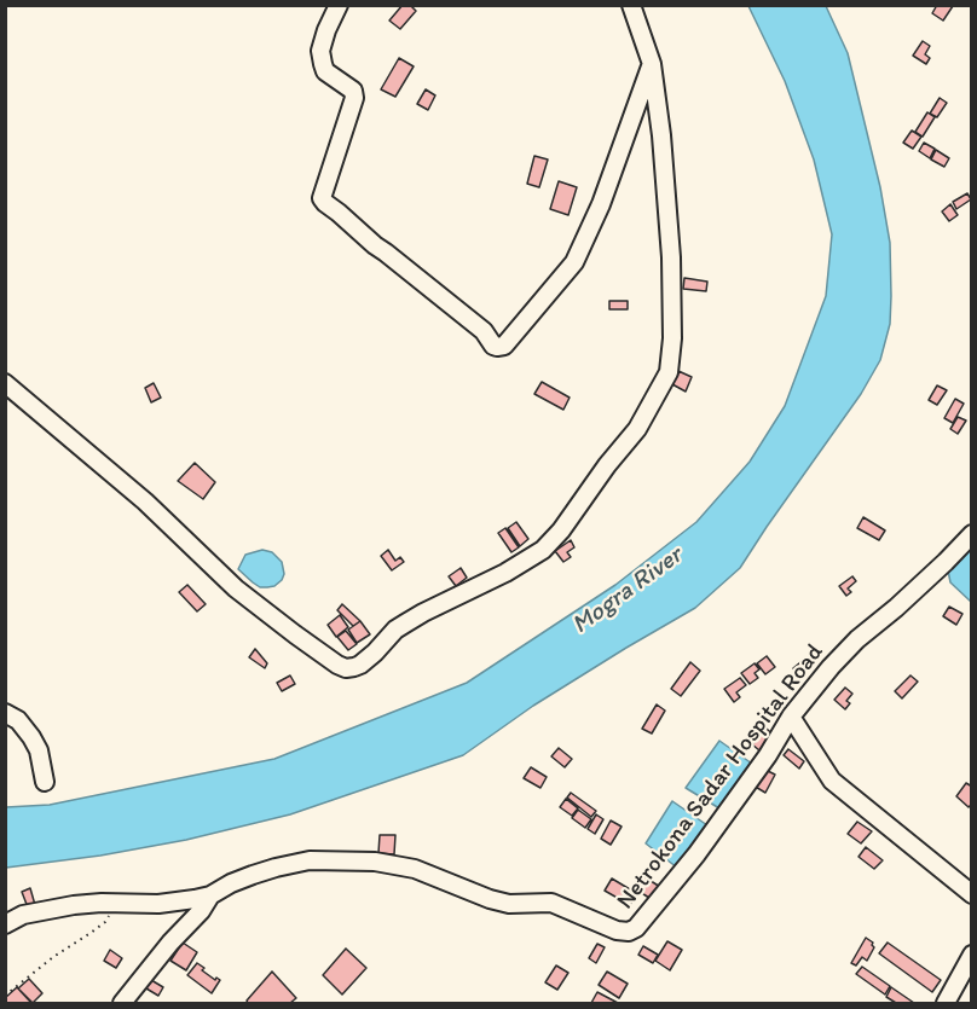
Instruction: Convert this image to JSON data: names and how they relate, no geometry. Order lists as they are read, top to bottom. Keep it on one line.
{"streets":{"street":["Netrokona Sadar Hospital Road"]},"water":["Mogra River"]}
